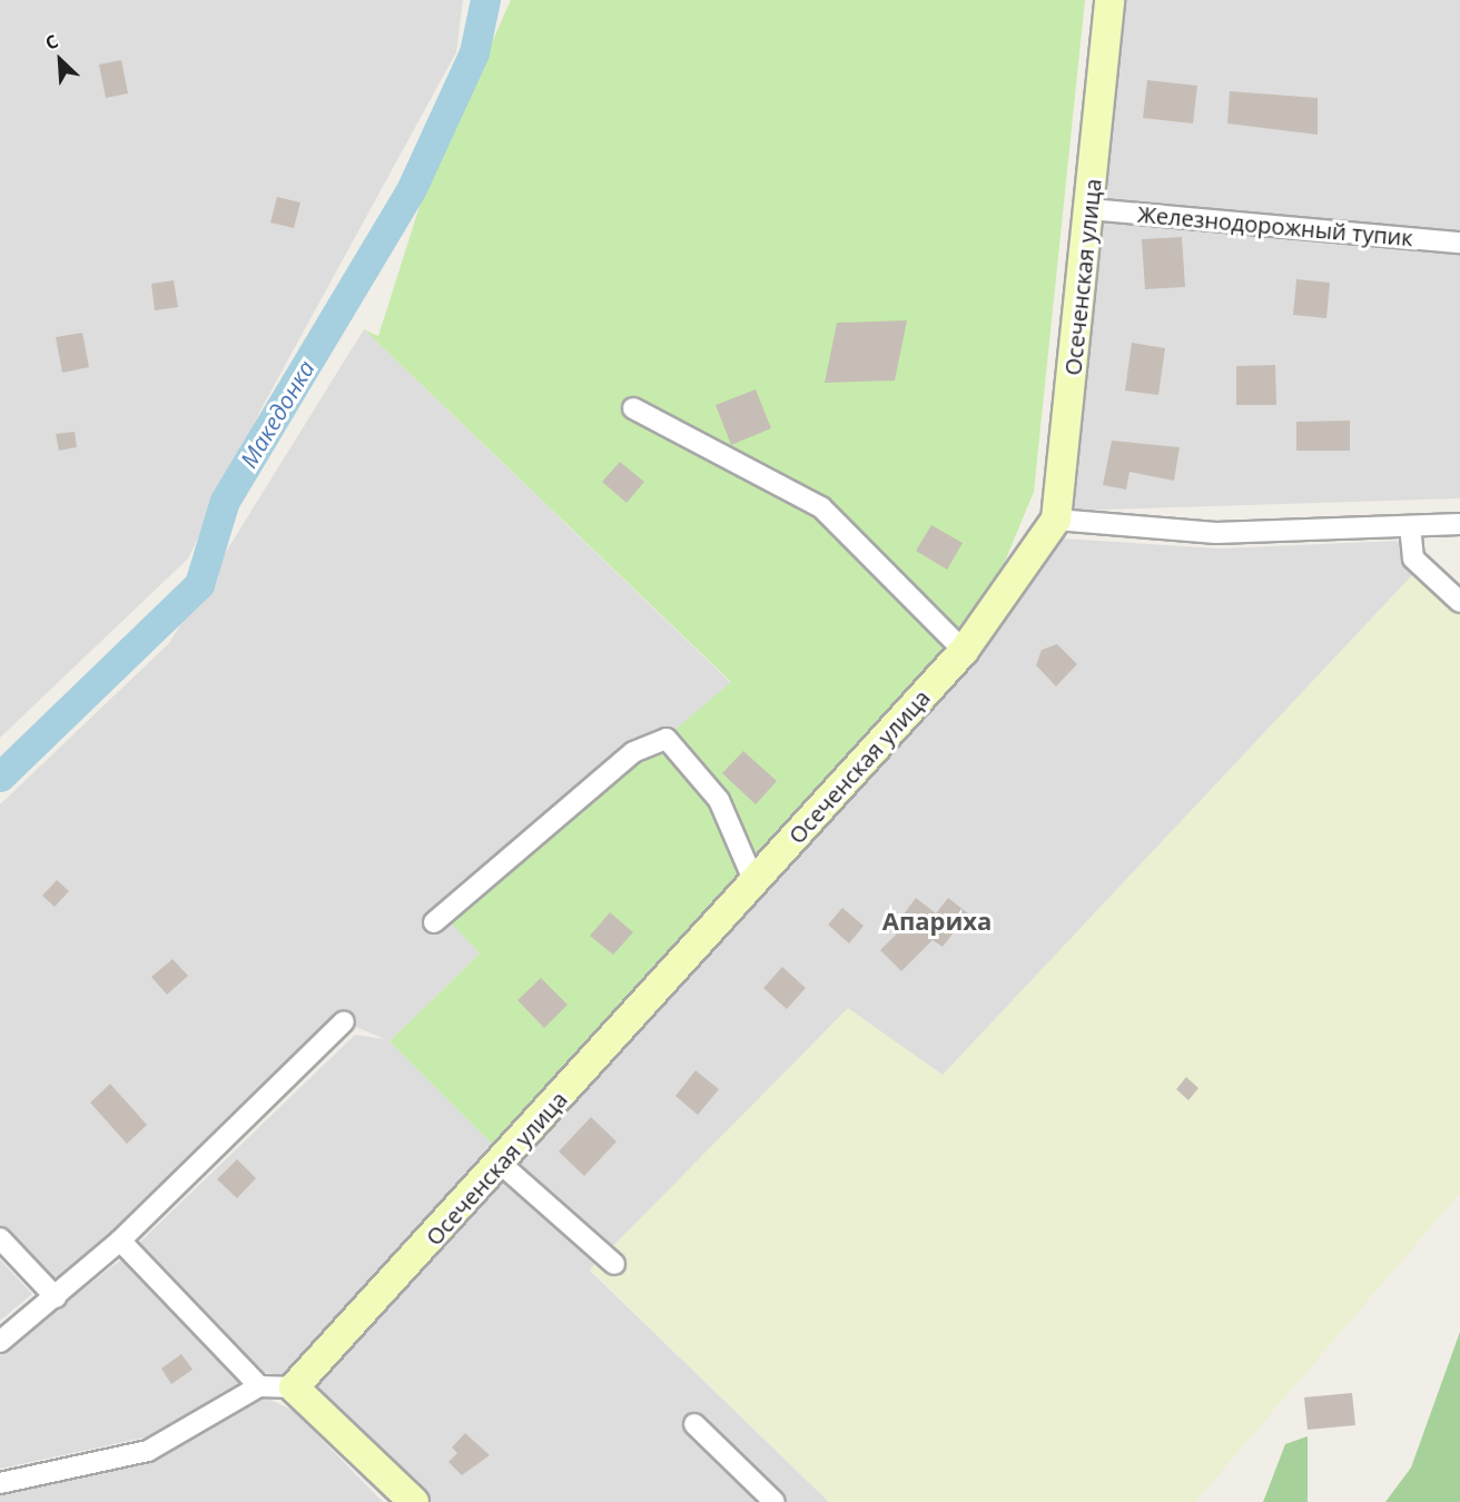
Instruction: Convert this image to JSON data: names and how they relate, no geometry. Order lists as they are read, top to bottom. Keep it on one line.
{"streets":{"street":["Железнодорожный тупик","Осеченская улица"]},"crossings":[["Железнодорожный тупик","Осеченская улица"]],"districts":["Апариха"],"water":["Македонка"],"north":"top left"}
